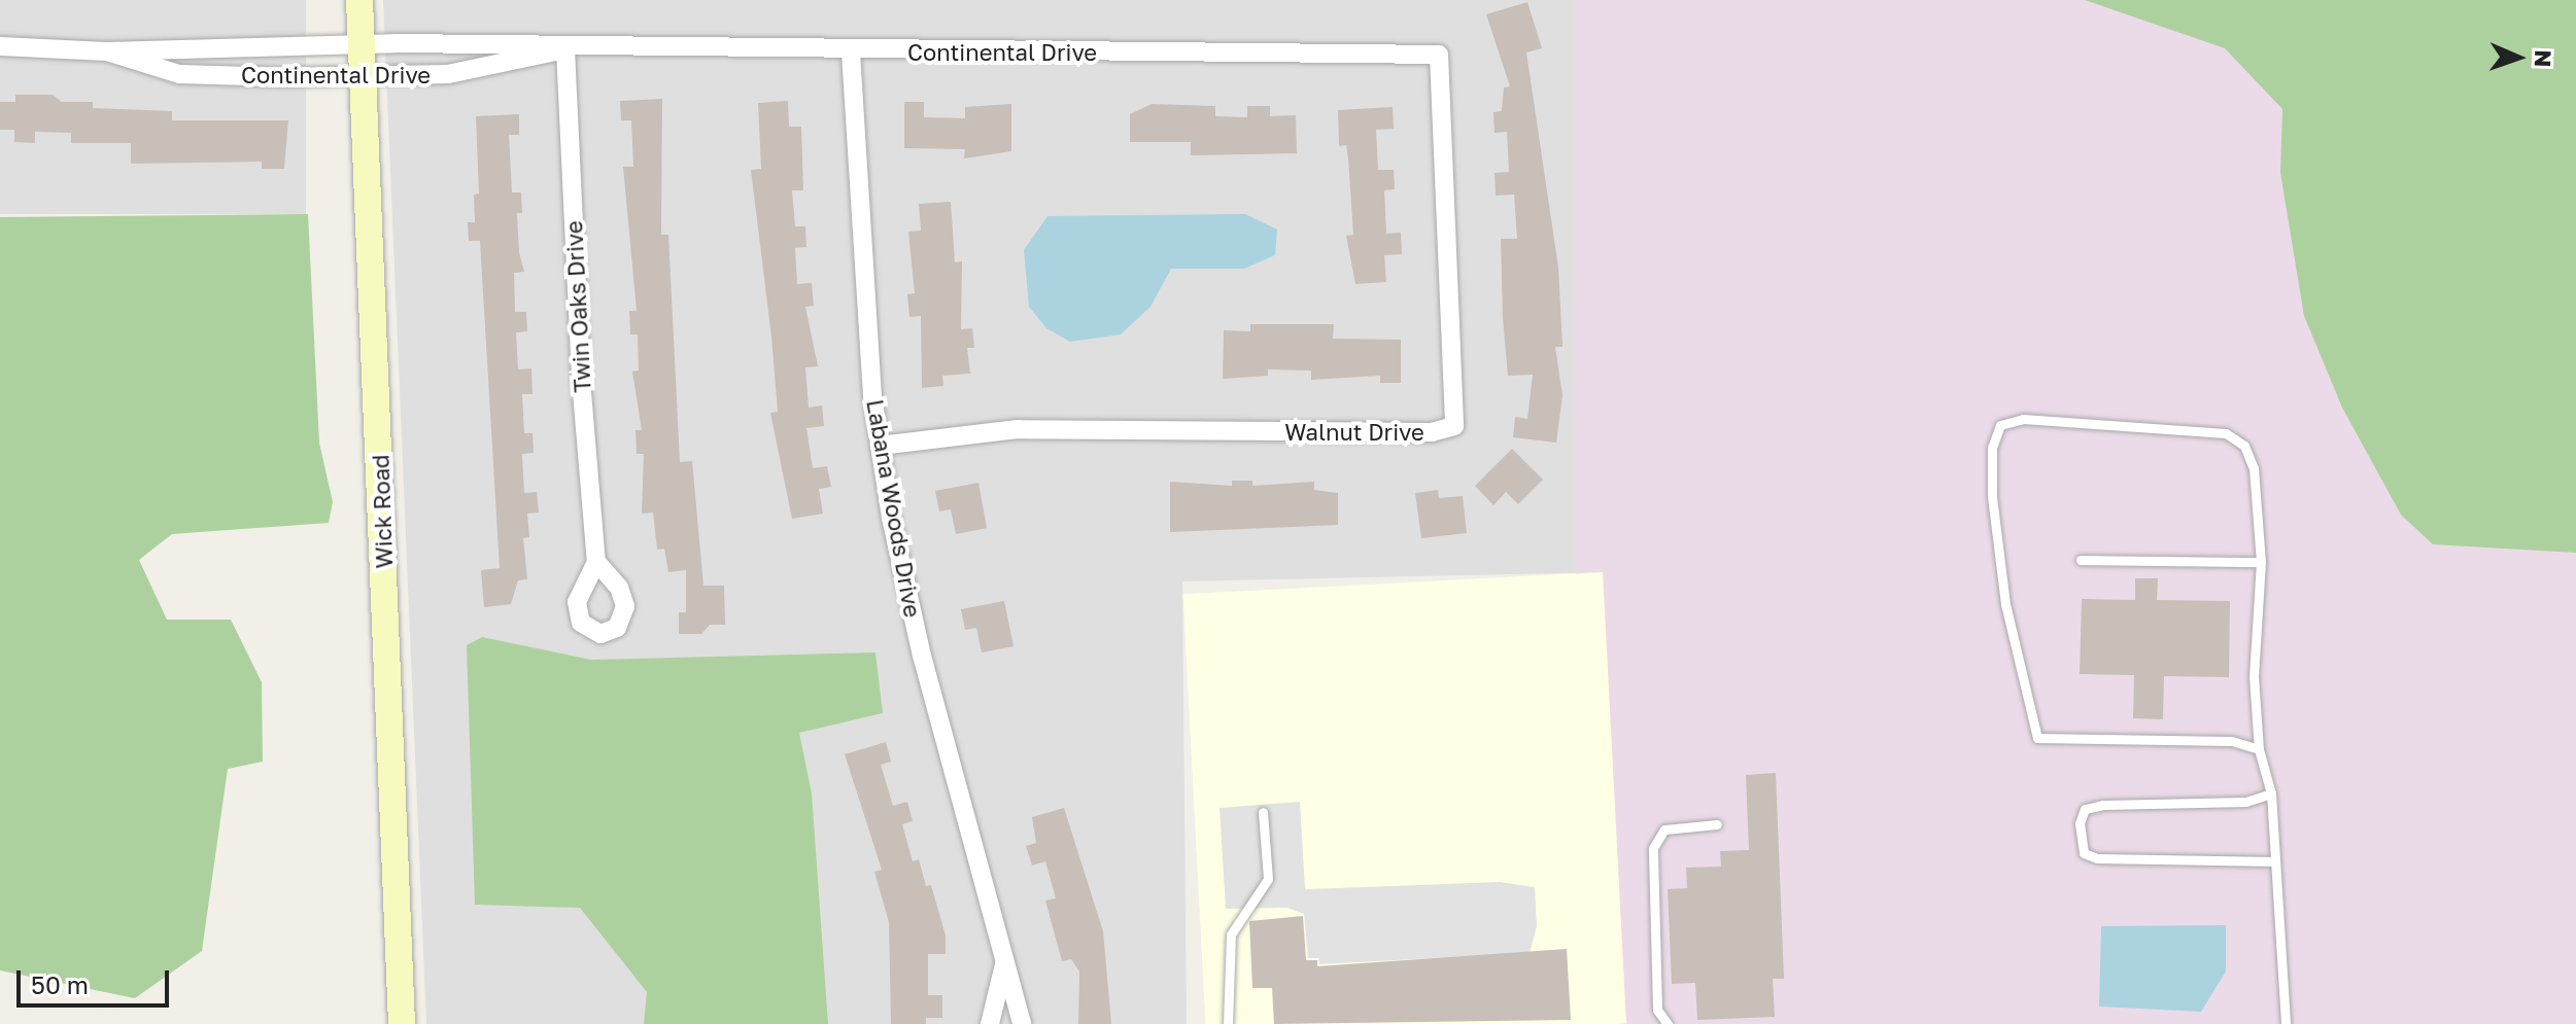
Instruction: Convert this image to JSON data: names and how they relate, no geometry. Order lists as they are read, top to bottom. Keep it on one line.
{"streets":{"street":["Continental Drive","Twin Oaks Drive","Walnut Drive","Labana Woods Drive","Wick Road"]},"crossings":[["Continental Drive","Twin Oaks Drive"],["Continental Drive","Walnut Drive"],["Continental Drive","Labana Woods Drive"],["Continental Drive","Wick Road"],["Walnut Drive","Labana Woods Drive"]],"scale_bar":"50 m","north":"right"}
